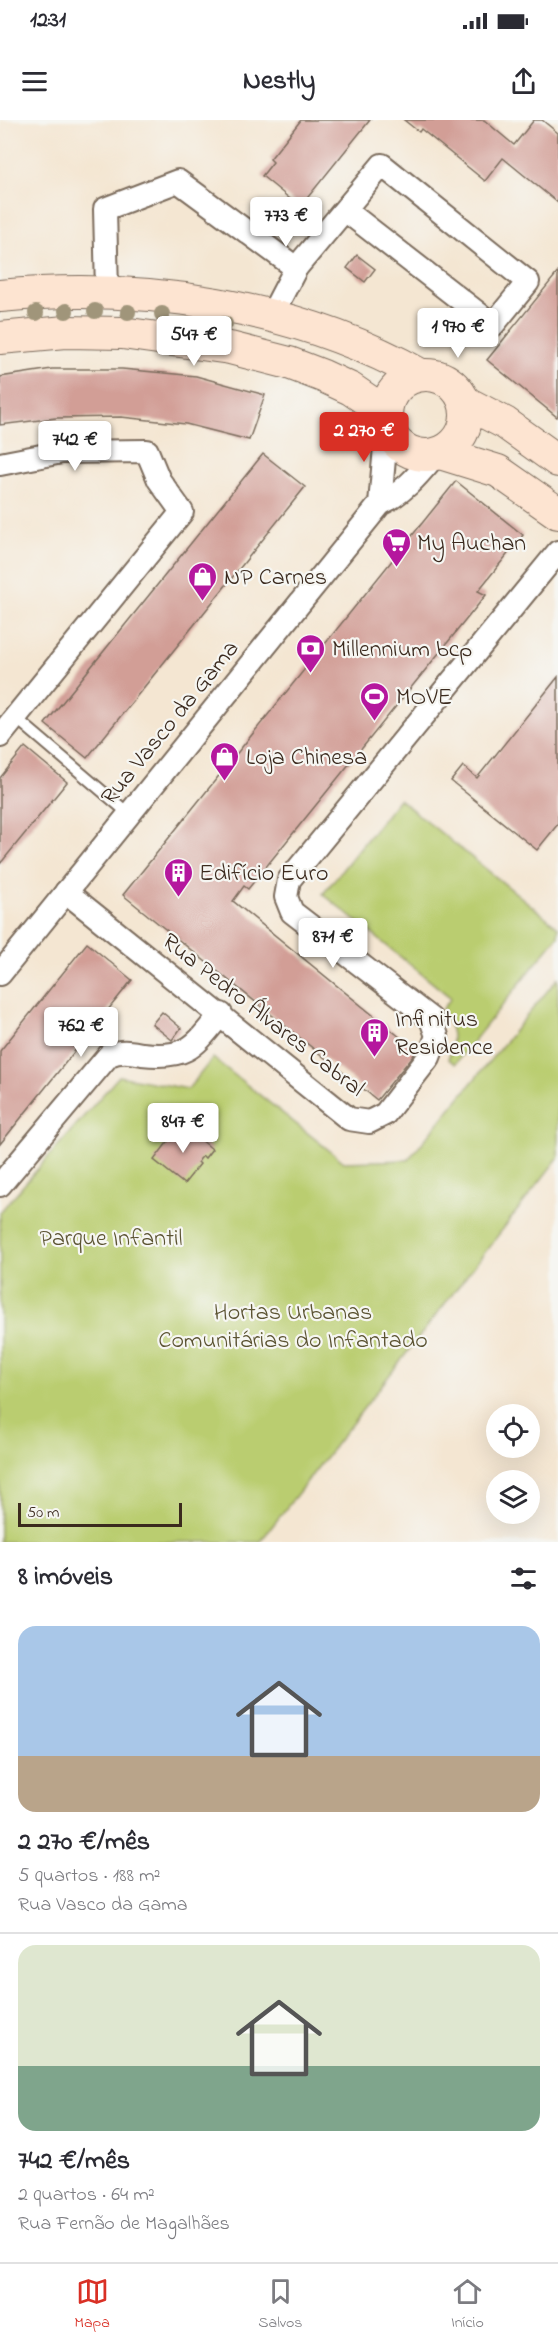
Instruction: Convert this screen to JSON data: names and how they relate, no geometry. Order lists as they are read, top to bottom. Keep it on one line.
{"streets":{"street":["Rua Vasco da Gama","Rua Pedro Álvares Cabral"]},"crossings":[["Rua Vasco da Gama","Rua Pedro Álvares Cabral"]],"parks":["Parque Infantil","Hortas Urbanas Comunitárias do Infantado"],"places":{"supermarket":["My Auchan"],"shop":["NP Carnes","Loja Chinesa"],"bank":["Millennium bcp"],"sports":["MOVE"],"building":["Edifício Euro","Infinitus Residence"]},"scale_bar":"50 m","page":{"status":"12:31","header":"Nestly","price":["773 €","1 970 €","547 €","2 270 €","742 €","871 €","762 €","847 €"],"scale":"50 m","heading":"8 imóveis","list":[{"name":"2 270 €/mês","note":"5 quartos · 188 m² · Rua Vasco da Gama"},{"name":"742 €/mês","note":"2 quartos · 64 m² · Rua Fernão de Magalhães"}],"tabs":["Mapa","Salvos","Início"]}}
